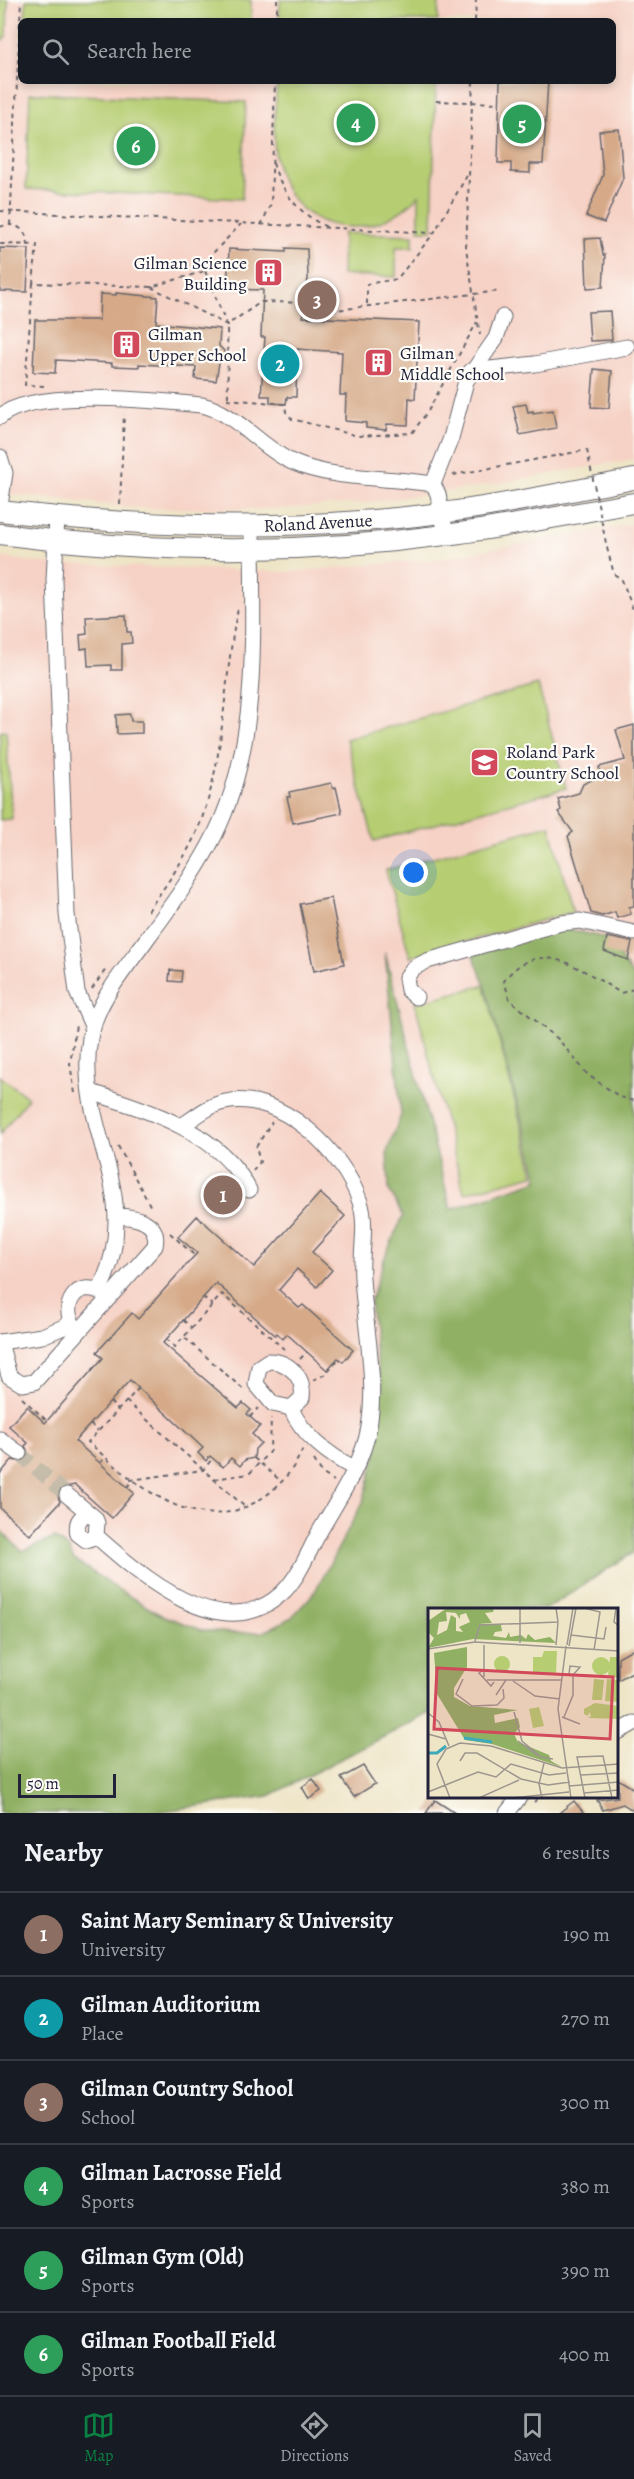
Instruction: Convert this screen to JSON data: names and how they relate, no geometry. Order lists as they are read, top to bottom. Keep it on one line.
{"streets":{"main road":["Roland Avenue"]},"places":{"building":["Gilman Science Building","Gilman Upper School","Gilman Middle School"],"school or university":["Roland Park Country School"]},"scale_bar":"50 m","page":{"search":"Search here","pins":["4","5","6","3","2","1"],"scale":"50 m","heading":["Nearby","6 results"],"list":[{"mark":"1","name":"Saint Mary Seminary & University","note":"University","value":"190 m"},{"mark":"2","name":"Gilman Auditorium","note":"Place","value":"270 m"},{"mark":"3","name":"Gilman Country School","note":"School","value":"300 m"},{"mark":"4","name":"Gilman Lacrosse Field","note":"Sports","value":"380 m"},{"mark":"5","name":"Gilman Gym (Old)","note":"Sports","value":"390 m"},{"mark":"6","name":"Gilman Football Field","note":"Sports","value":"400 m"}],"nav":["Map","Directions","Saved"]}}
